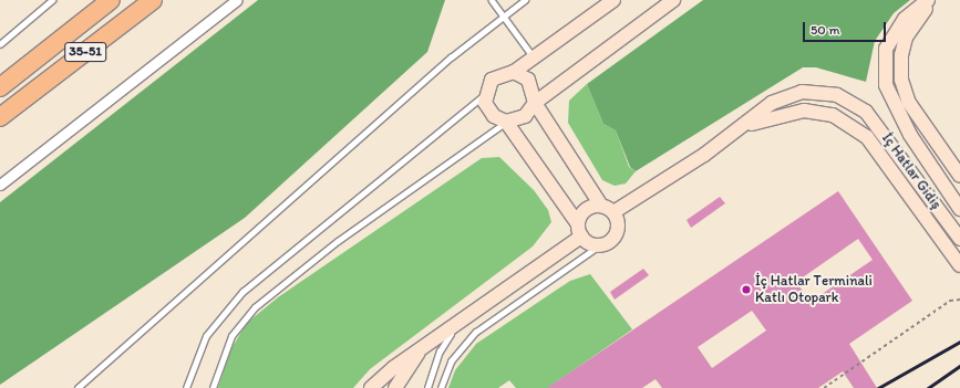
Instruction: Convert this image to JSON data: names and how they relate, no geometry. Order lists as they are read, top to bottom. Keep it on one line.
{"streets":{"highway":["35-51"],"street":["İç Hatlar Gidiş"]},"places":["İç Hatlar Terminali Katlı Otopark"],"scale_bar":"50 m"}
